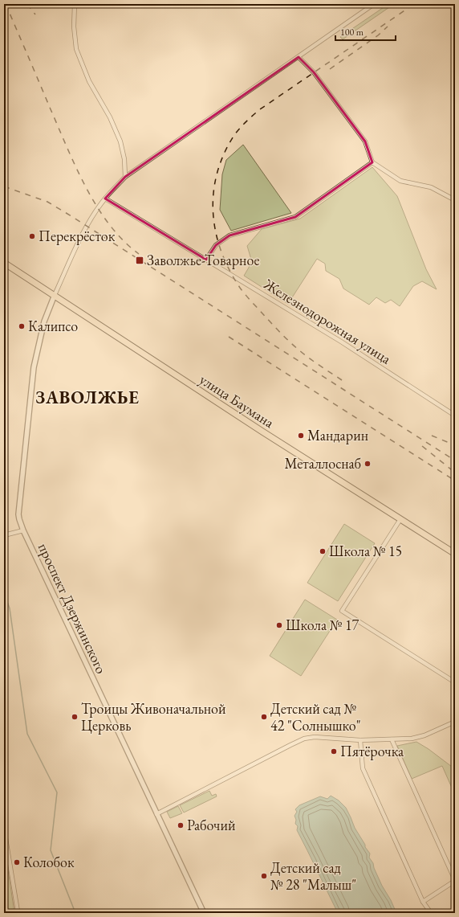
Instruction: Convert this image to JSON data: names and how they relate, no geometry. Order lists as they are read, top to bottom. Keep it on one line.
{"streets":{"main road":["улица Баумана"],"street":["Железнодорожная улица","проспект Дзержинского"]},"crossings":[["улица Баумана","проспект Дзержинского"]],"districts":["ЗАВОЛЖЬЕ"],"places":{"other":["Перекрёсток","Калипсо","Мандарин","Металлоснаб","Школа № 15","Школа № 17","Троицы Живоначальной Церковь","Детский сад № 42 \"Солнышко\"","Пятёрочка","Рабочий","Колобок","Детский сад № 28 \"Малыш\""],"transit":["Заволжье-Товарное"]},"scale_bar":"100 m"}
